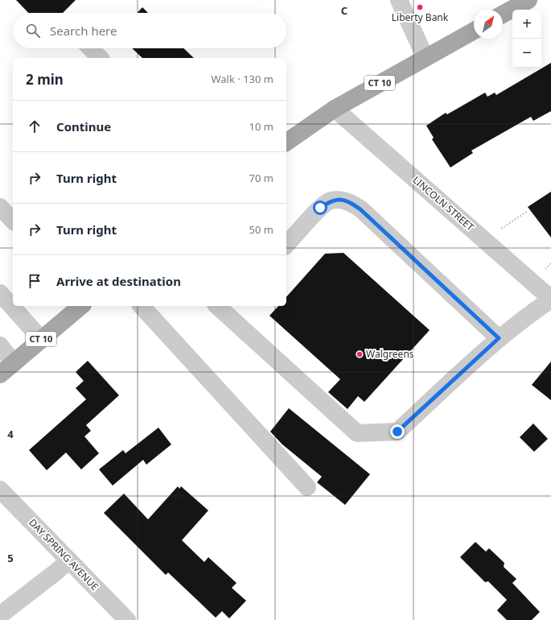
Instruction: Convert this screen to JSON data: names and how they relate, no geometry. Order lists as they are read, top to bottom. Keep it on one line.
{"streets":{"main road":["CT 10"],"street":["LINCOLN STREET","DAY SPRING AVENUE"]},"crossings":[["CT 10","LINCOLN STREET"]],"places":["Liberty Bank","Walgreens"],"north":"top right","page":{"map_buttons":["+","−"],"search":"Search here","heading":["2 min","Walk · 130 m"],"list":[["Continue","10 m"],["Turn right","70 m"],["Turn right","50 m"],"Arrive at destination"]},"grid":{"columns":["C"],"rows":["4","5"]}}
